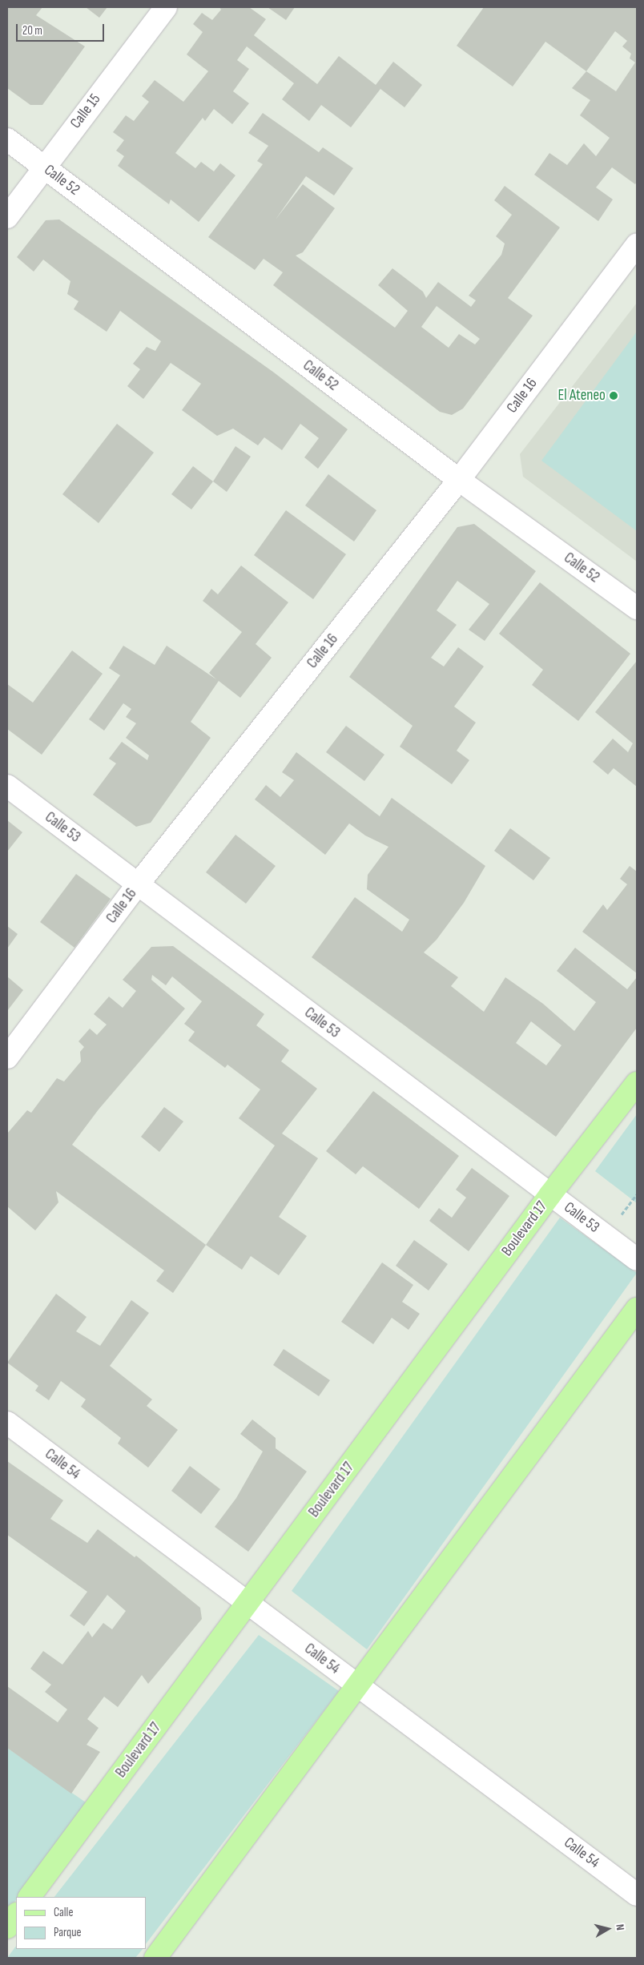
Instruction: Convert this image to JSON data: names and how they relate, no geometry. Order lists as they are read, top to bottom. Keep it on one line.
{"streets":{"main road":["Boulevard 17"],"street":["Calle 15","Calle 52","Calle 16","Calle 53","Calle 54"]},"crossings":[["Calle 15","Calle 52"],["Calle 52","Calle 16"],["Calle 16","Calle 53"],["Calle 53","Boulevard 17"],["Boulevard 17","Calle 54"]],"places":["El Ateneo"],"legend":["Calle","Parque"],"scale_bar":"20 m","north":"right"}
